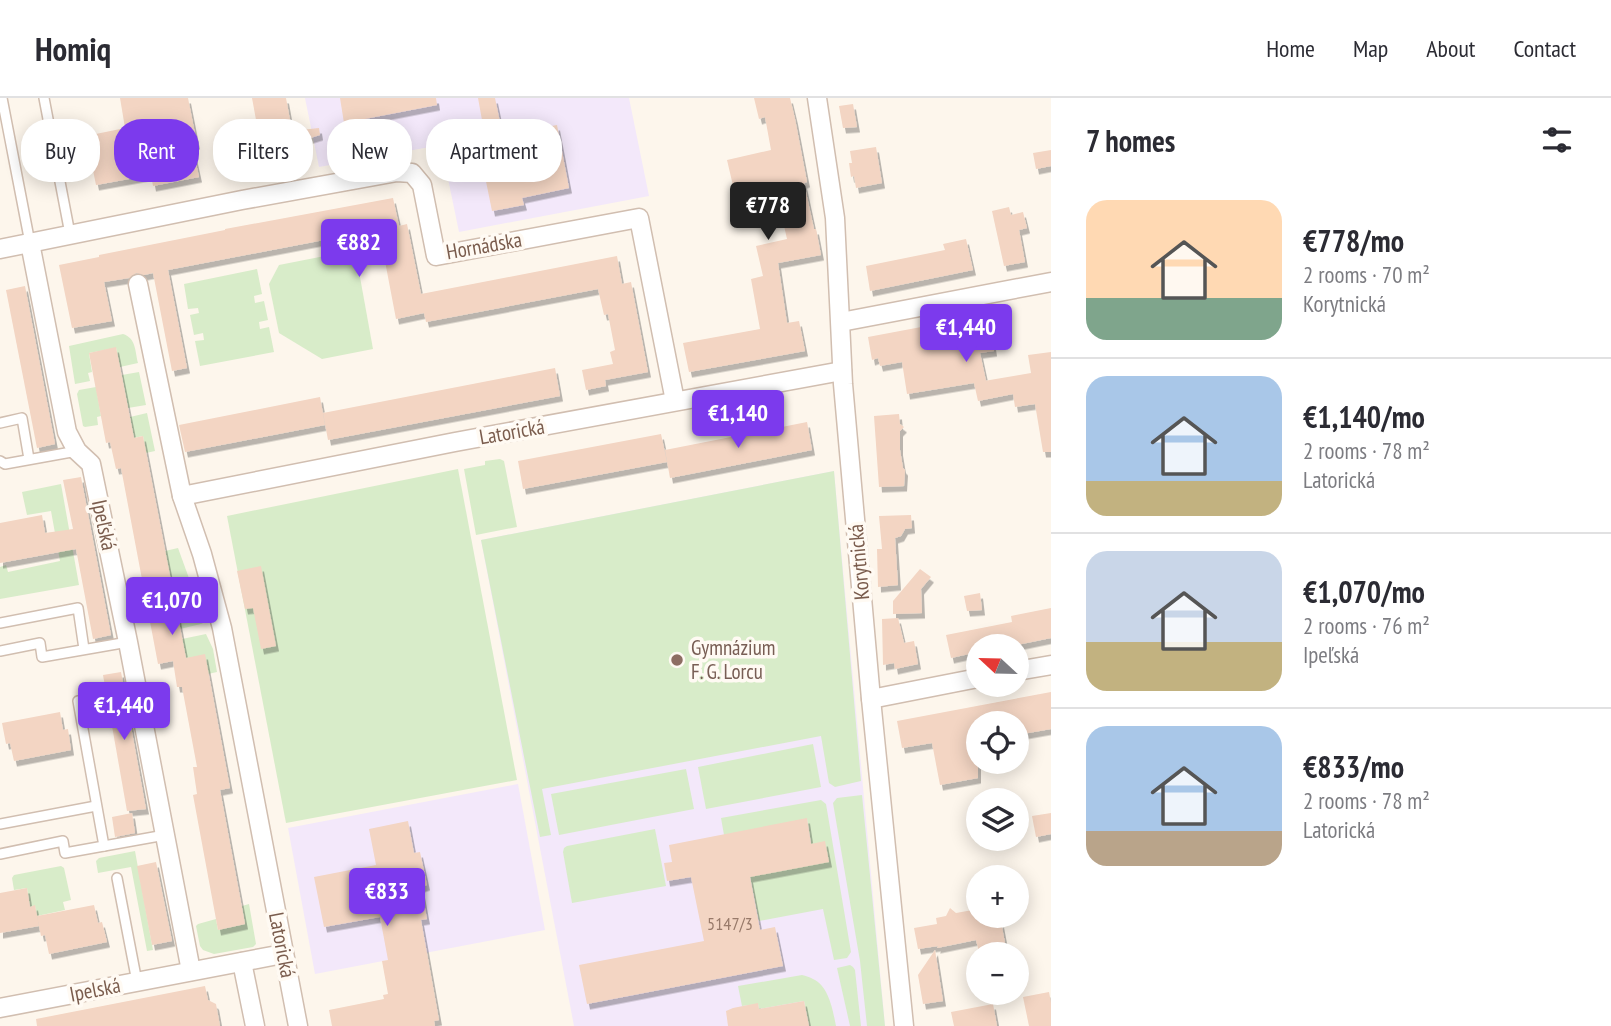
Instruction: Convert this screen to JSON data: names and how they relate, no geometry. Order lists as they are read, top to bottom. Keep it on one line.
{"streets":{"street":["Hornádska","Latorická","Ipeľská","Korytnická","Ipelská"]},"crossings":[["Hornádska","Latorická"],["Hornádska","Ipeľská"],["Latorická","Korytnická"],["Ipeľská","Ipelská"]],"places":["Gymnázium F. G. Lorcu"],"house_numbers":["5147/3"],"north":"left","page":{"header":"Homiq","nav":["Home","Map","About","Contact"],"heading":"7 homes","chip":["Buy","Rent","Filters","New","Apartment"],"price":["€778","€882","€1,440","€1,140","€1,070","€1,440","€833"],"list":[{"name":"€778/mo","note":"2 rooms · 70 m² · Korytnická"},{"name":"€1,140/mo","note":"2 rooms · 78 m² · Latorická"},{"name":"€1,070/mo","note":"2 rooms · 76 m² · Ipeľská"},{"name":"€833/mo","note":"2 rooms · 78 m² · Latorická"}],"map_buttons":["+","−"]}}
